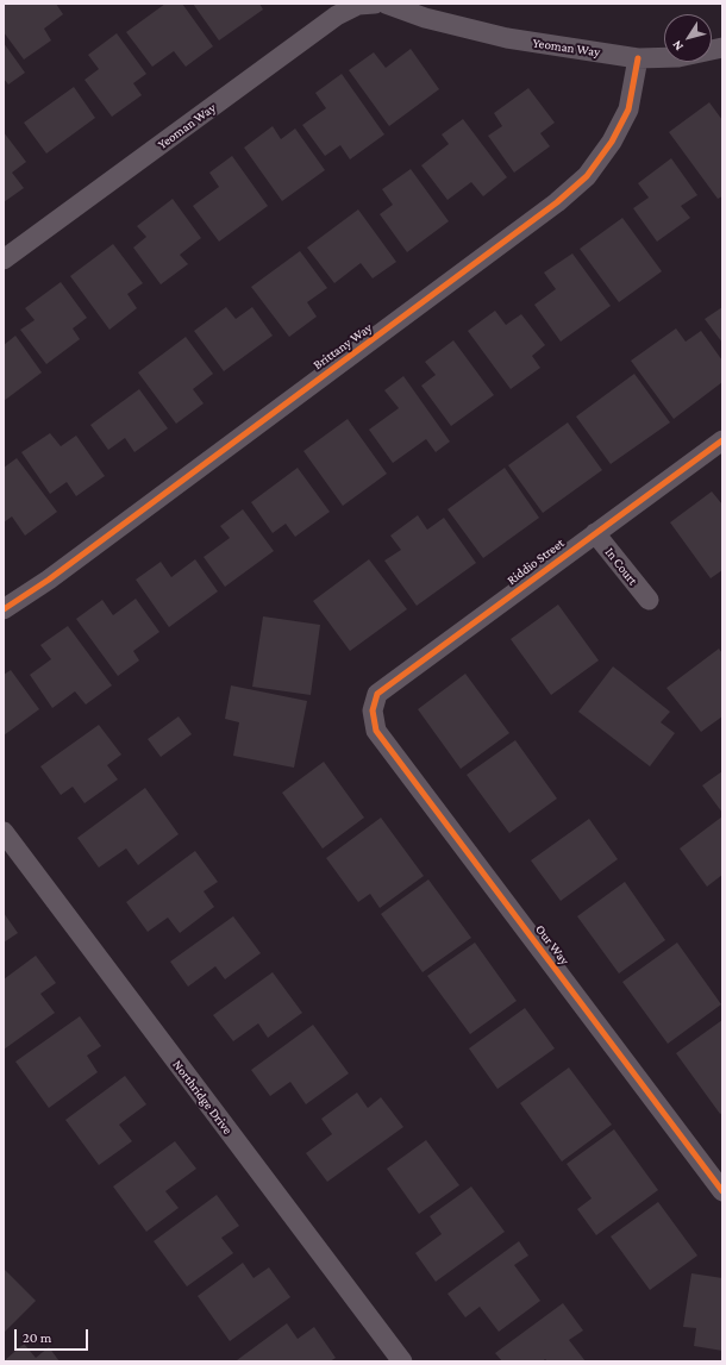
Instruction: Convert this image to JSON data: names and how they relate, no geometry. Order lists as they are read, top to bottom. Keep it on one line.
{"streets":{"street":["Yeoman Way","Brittany Way","Riddio Street","In Court","Our Way","Northridge Drive"]},"crossings":[["Yeoman Way","Brittany Way"],["Riddio Street","In Court"],["Riddio Street","Our Way"]],"scale_bar":"20 m","north":"bottom left"}
